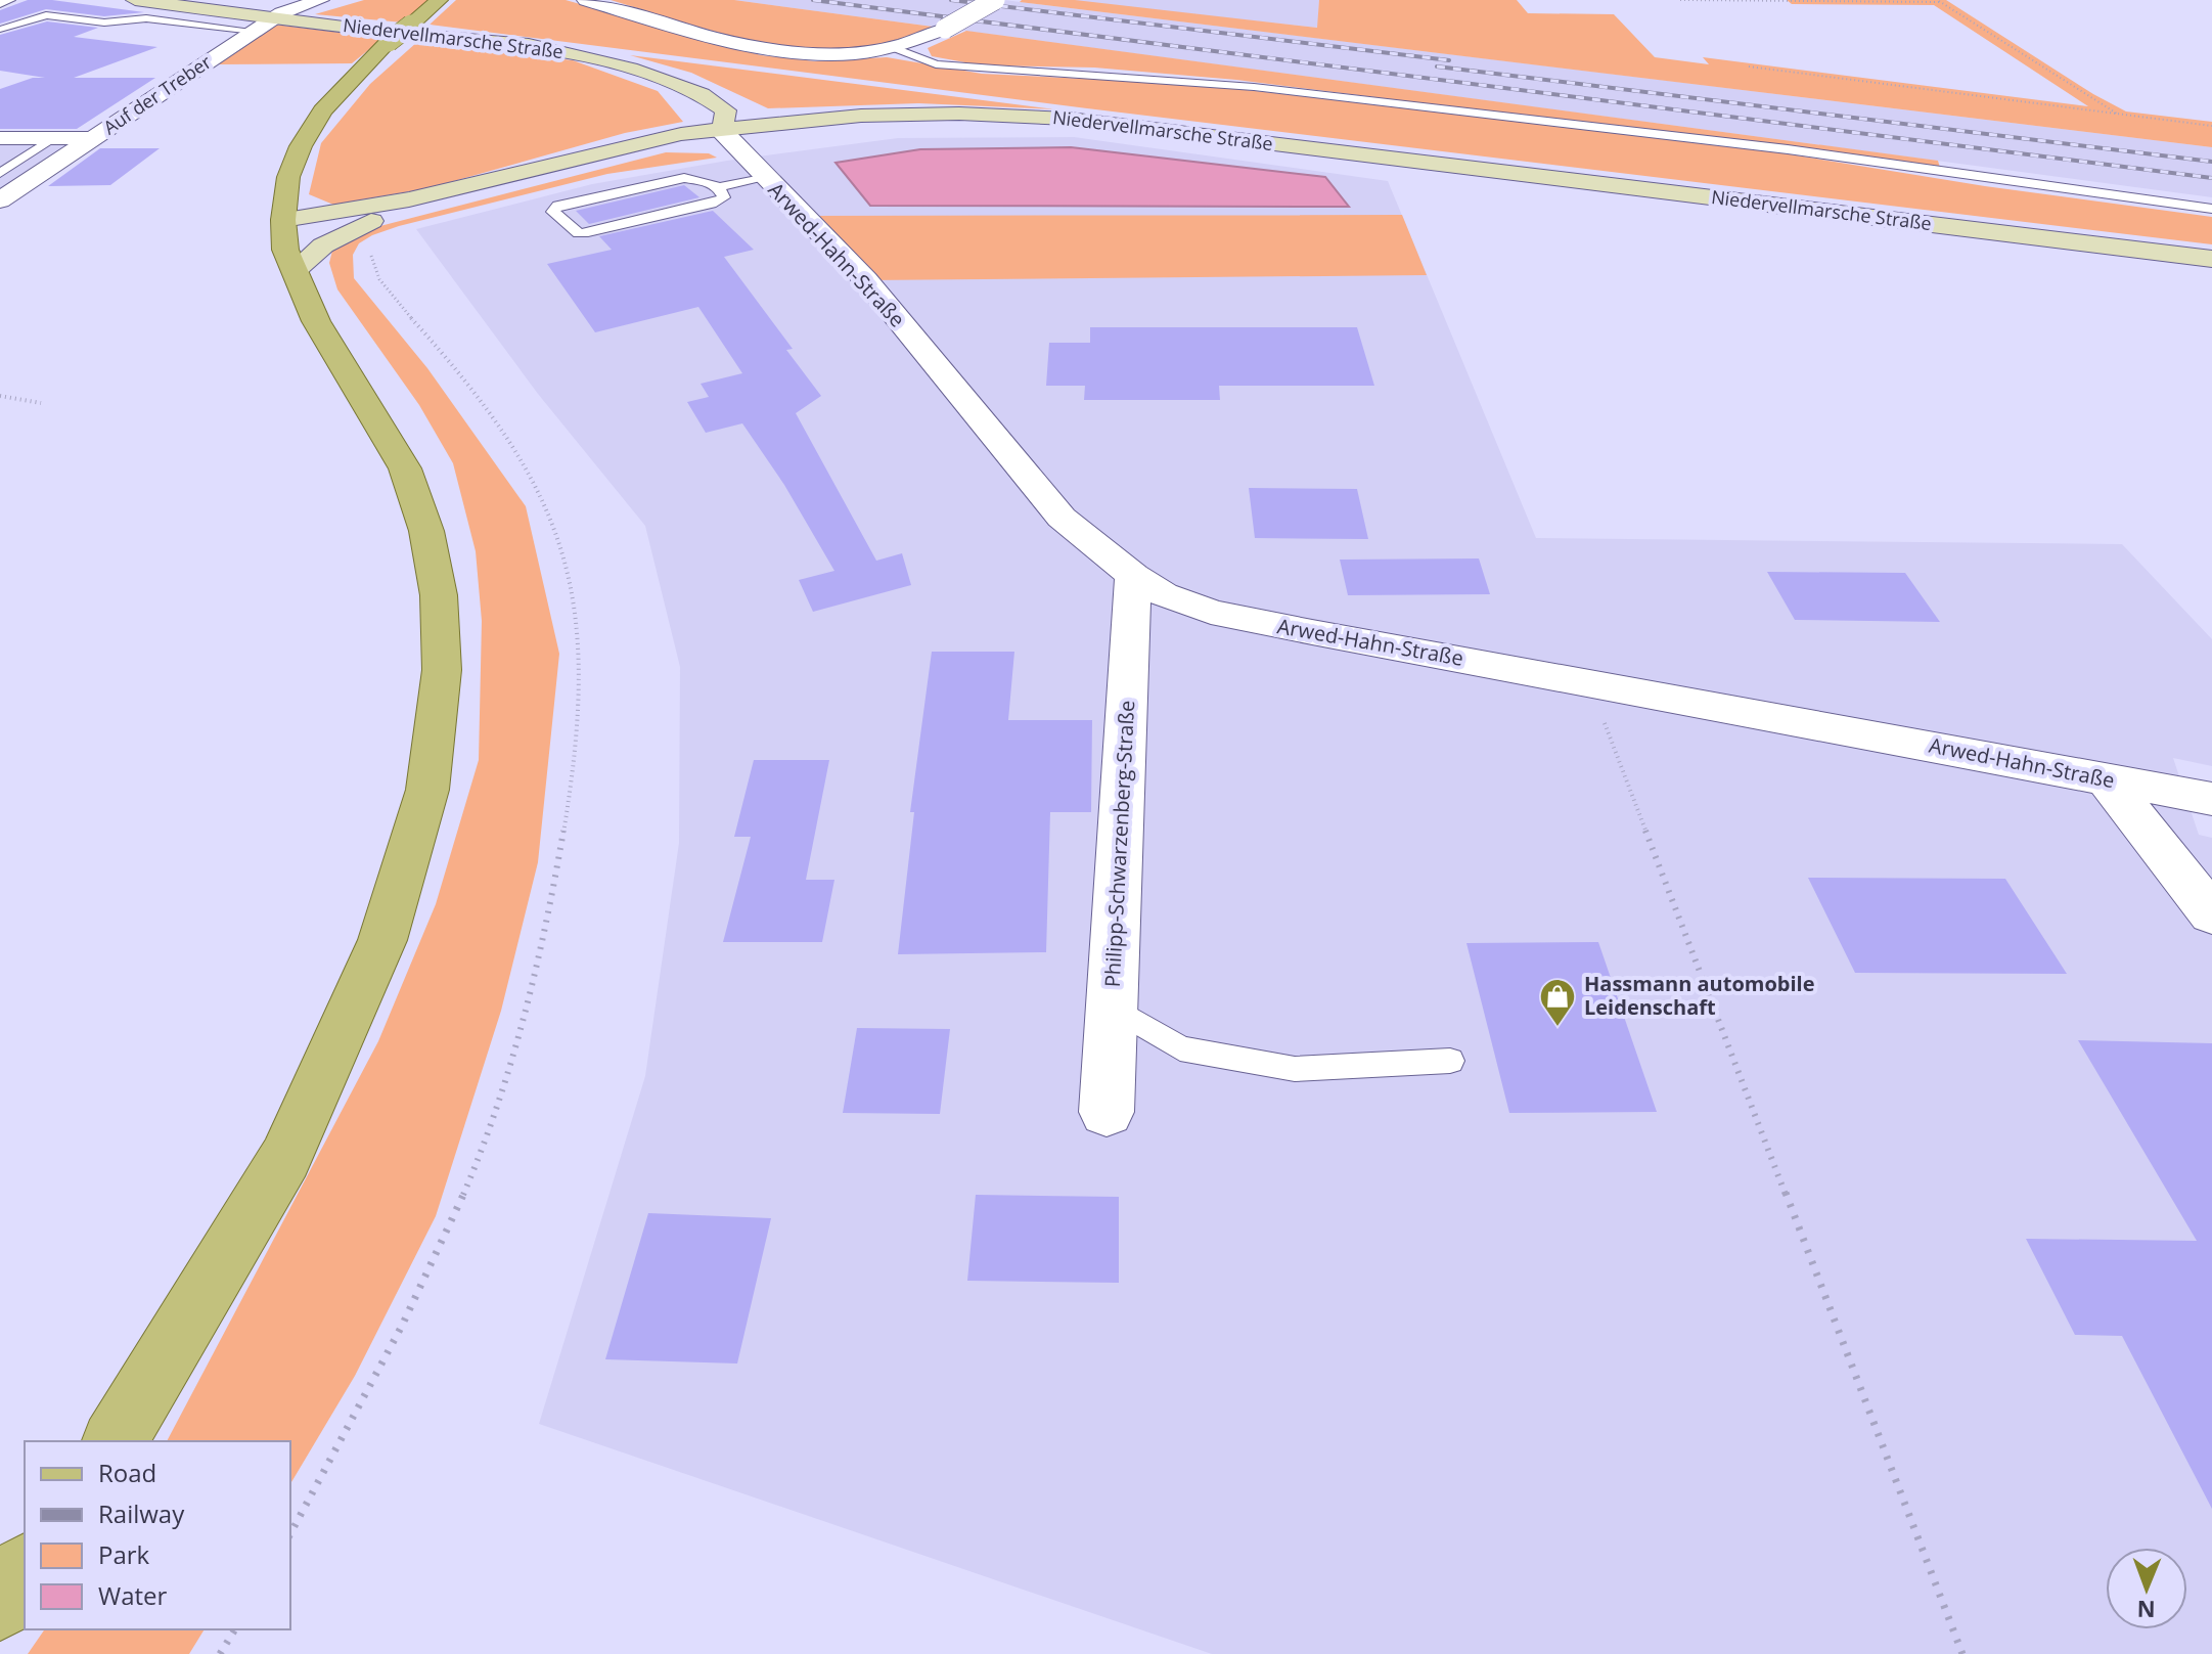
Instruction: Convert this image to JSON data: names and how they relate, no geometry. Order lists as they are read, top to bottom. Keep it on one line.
{"streets":{"main road":["Niedervellmarsche Straße"],"street":["Auf der Treber","Arwed-Hahn-Straße","Philipp-Schwarzenberg-Straße"]},"crossings":[["Niedervellmarsche Straße","Auf der Treber"],["Niedervellmarsche Straße","Arwed-Hahn-Straße"],["Arwed-Hahn-Straße","Philipp-Schwarzenberg-Straße"]],"places":{"shop":["Hassmann automobile Leidenschaft"]},"legend":["Road","Railway","Park","Water"],"north":"bottom"}
